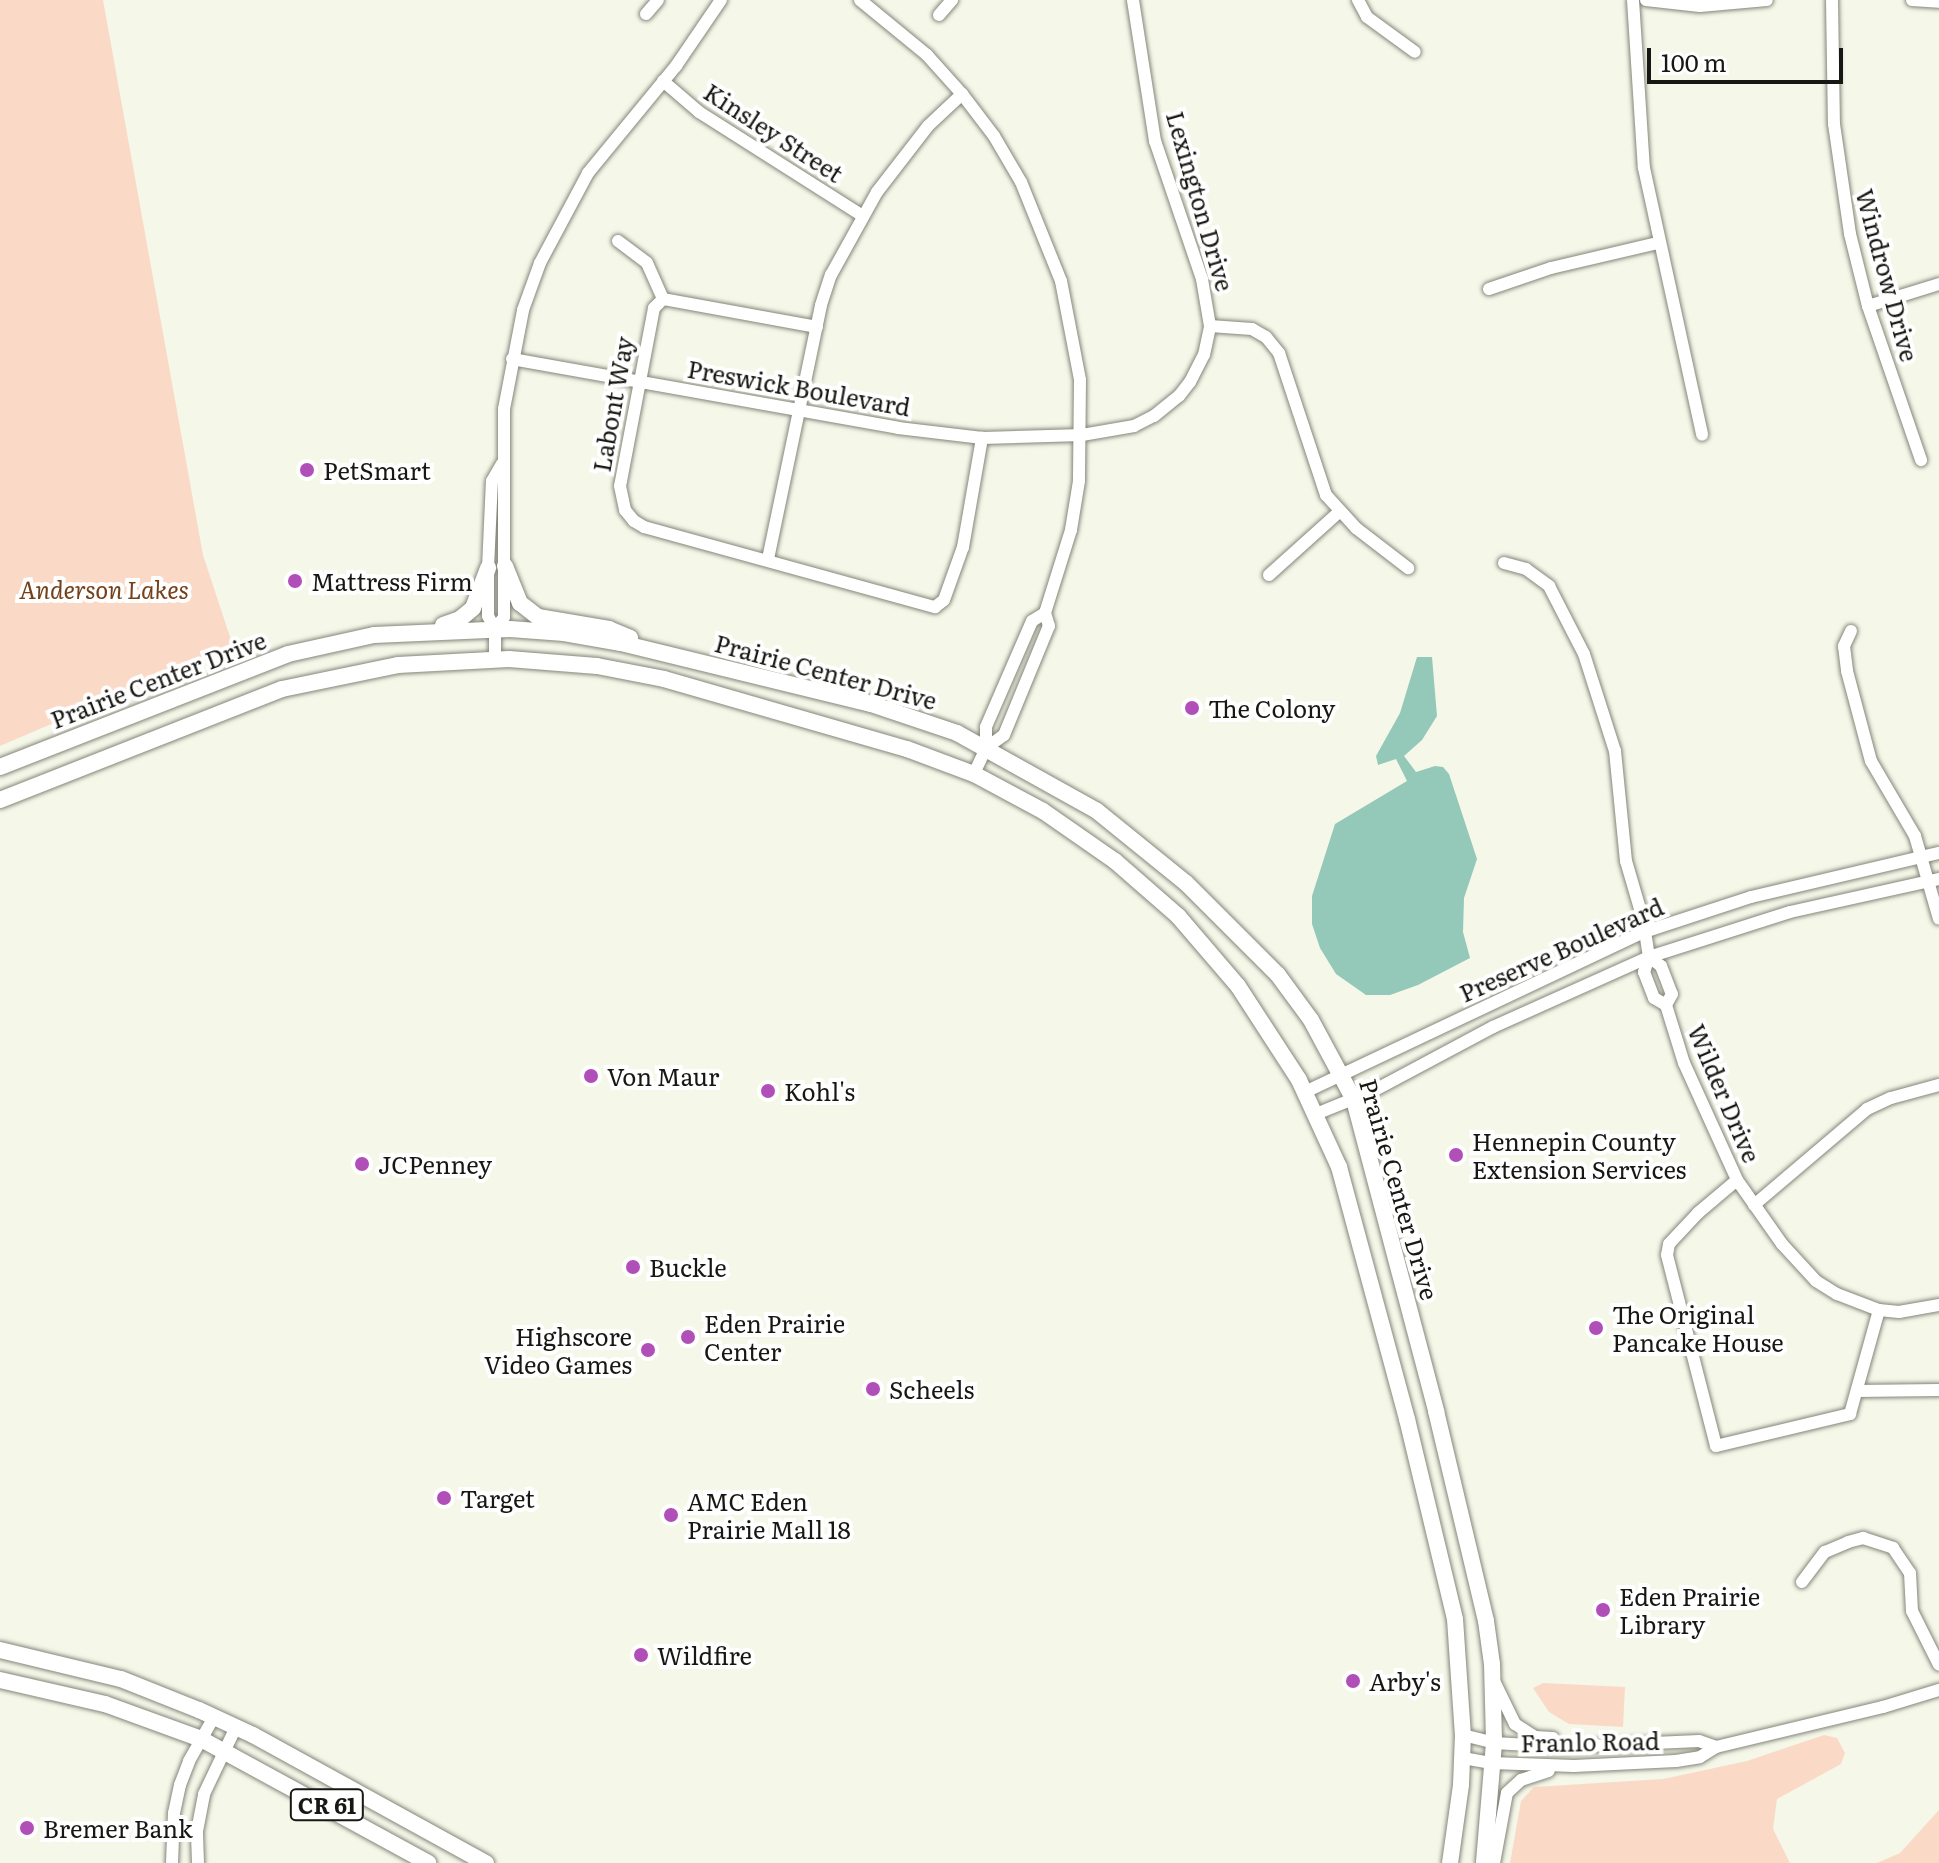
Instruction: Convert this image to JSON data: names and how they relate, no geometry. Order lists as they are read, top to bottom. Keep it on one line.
{"streets":{"main road":["Prairie Center Drive","CR 61"],"street":["Kinsley Street","Lexington Drive","Windrow Drive","Preswick Boulevard","Labont Way","Preserve Boulevard","Wilder Drive","Franlo Road"]},"crossings":[["Lexington Drive","Preswick Boulevard"],["Preswick Boulevard","Labont Way"],["Prairie Center Drive","Preserve Boulevard"],["Prairie Center Drive","Franlo Road"],["Preserve Boulevard","Wilder Drive"]],"parks":["Anderson Lakes"],"places":["PetSmart","Mattress Firm","The Colony","Von Maur","Kohl's","Hennepin County Extension Services","JCPenney","Buckle","The Original Pancake House","Eden Prairie Center","Highscore Video Games","Scheels","Target","AMC Eden Prairie Mall 18","Eden Prairie Library","Wildfire","Arby's","Bremer Bank"],"scale_bar":"100 m"}
